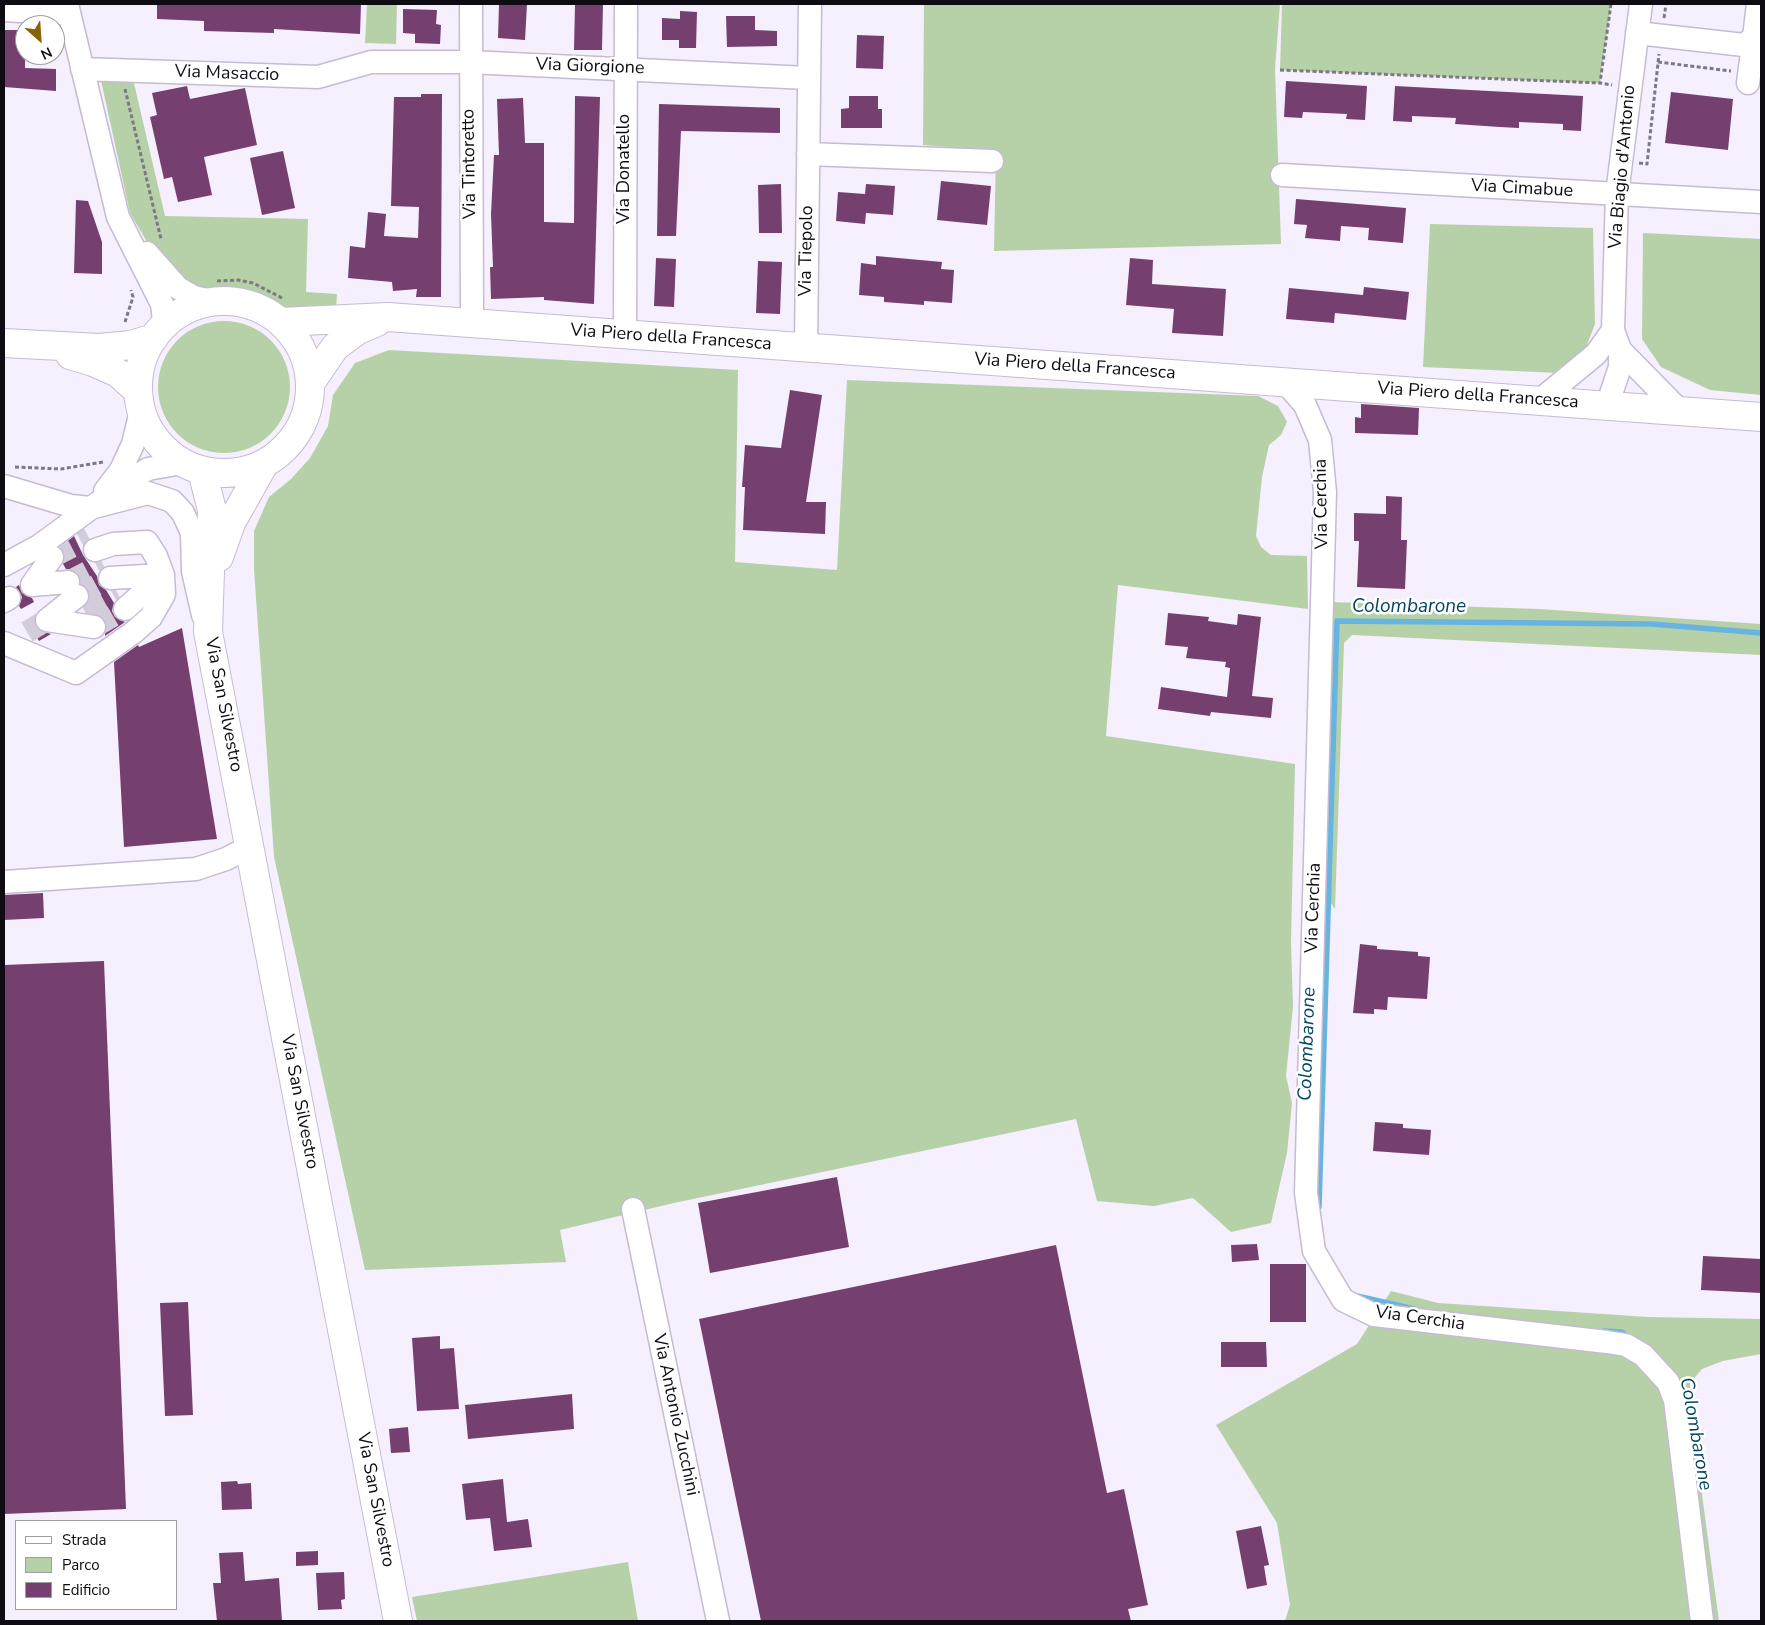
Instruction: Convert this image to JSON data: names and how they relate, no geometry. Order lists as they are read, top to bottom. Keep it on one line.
{"streets":{"main road":["Via Piero della Francesca","Via San Silvestro"],"street":["Via Giorgione","Via Masaccio","Via Tintoretto","Via Biagio d'Antonio","Via Donatello","Via Cimabue","Via Tiepolo","Via Cerchia","Via Antonio Zucchini"]},"crossings":[["Via Giorgione","Via Masaccio"],["Via Giorgione","Via Tintoretto"],["Via Giorgione","Via Donatello"],["Via Giorgione","Via Tiepolo"],["Via Tintoretto","Via Piero della Francesca"],["Via Biagio d'Antonio","Via Cimabue"],["Via Biagio d'Antonio","Via Piero della Francesca"],["Via Donatello","Via Piero della Francesca"],["Via Tiepolo","Via Piero della Francesca"],["Via Piero della Francesca","Via Cerchia"]],"water":["Colombarone"],"legend":["Strada","Parco","Edificio"],"north":"bottom right"}
